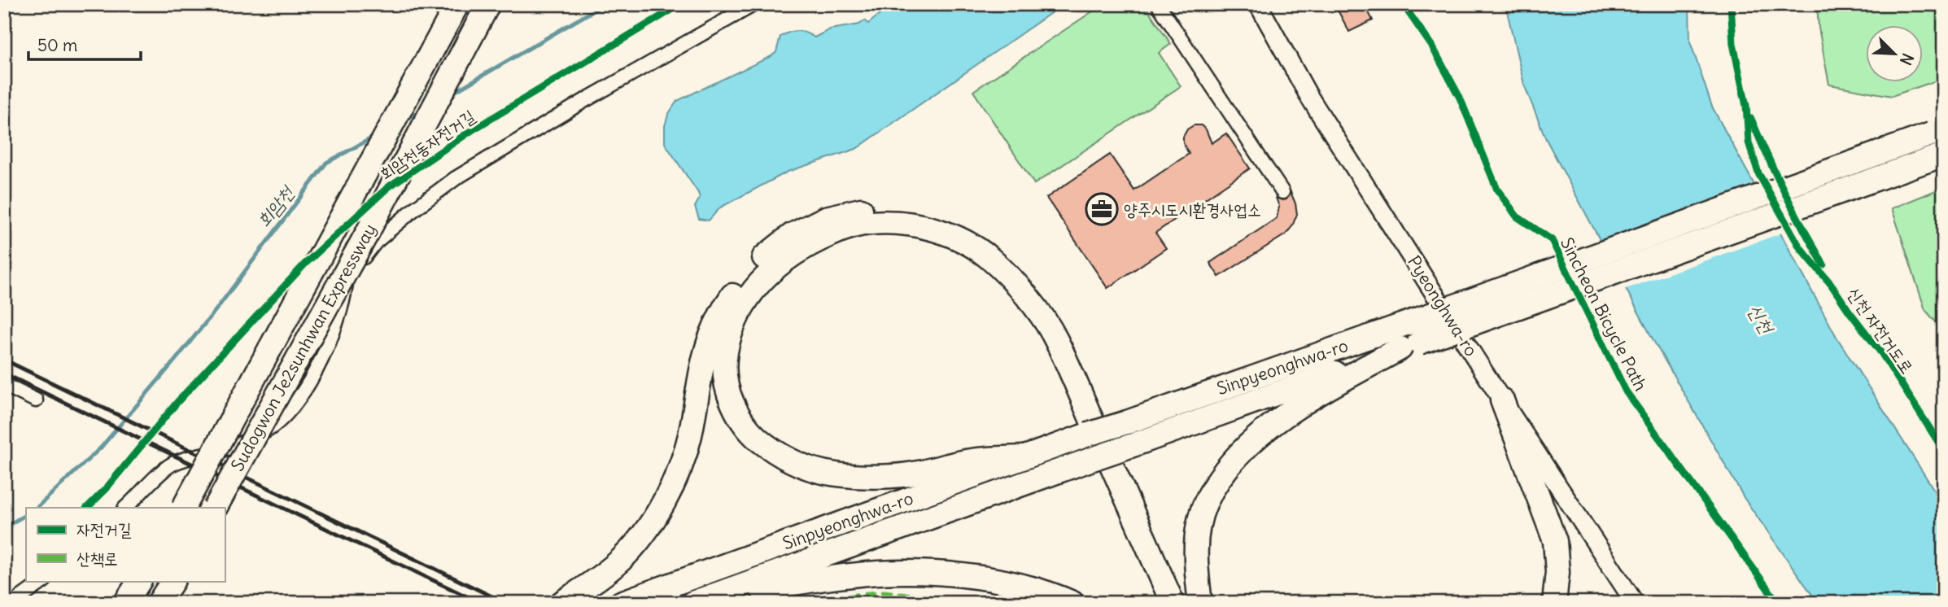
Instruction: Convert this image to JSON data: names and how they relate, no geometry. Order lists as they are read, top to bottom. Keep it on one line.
{"streets":{"highway":["Sudogwon Je2sunhwan Expressway","Sinpyeonghwa-ro"],"main road":["Pyeonghwa-ro"],"cycle path":["회암천동자전거길","Sincheon Bicycle Path","신천 자전거도로"]},"water":["회암천","신천"],"places":{"office":["양주시도시환경사업소"]},"legend":["자전거길","산책로"],"scale_bar":"50 m","north":"bottom right"}
